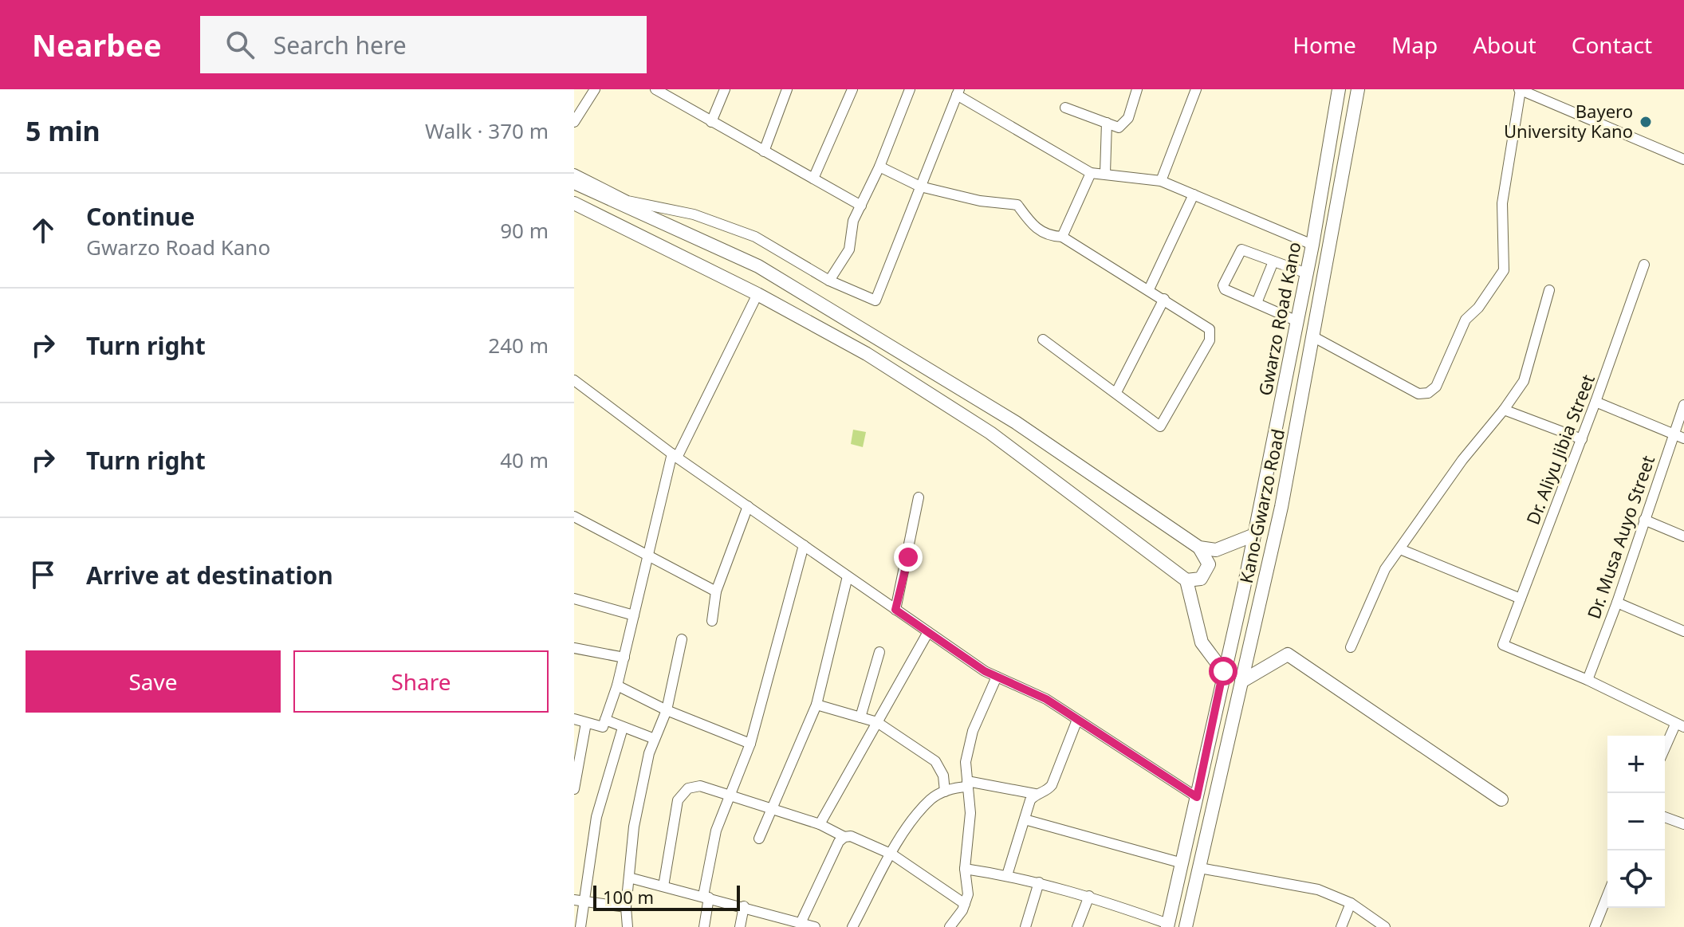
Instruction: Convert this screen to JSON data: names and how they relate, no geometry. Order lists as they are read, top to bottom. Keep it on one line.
{"streets":{"main road":["Gwarzo Road Kano","Kano-Gwarzo Road"],"street":["Dr. Aliyu Jibia Street","Dr. Musa Auyo Street"]},"crossings":[["Dr. Aliyu Jibia Street","Dr. Musa Auyo Street"]],"places":["Bayero University Kano"],"scale_bar":"100 m","page":{"header":"Nearbee","search":"Search here","nav":["Home","Map","About","Contact"],"heading":["5 min","Walk · 370 m"],"list":[["Continue","Gwarzo Road Kano","90 m"],["Turn right","240 m"],["Turn right","40 m"],"Arrive at destination"],"buttons":["Save","Share"],"map_buttons":["+","−"],"scale":"100 m"}}
